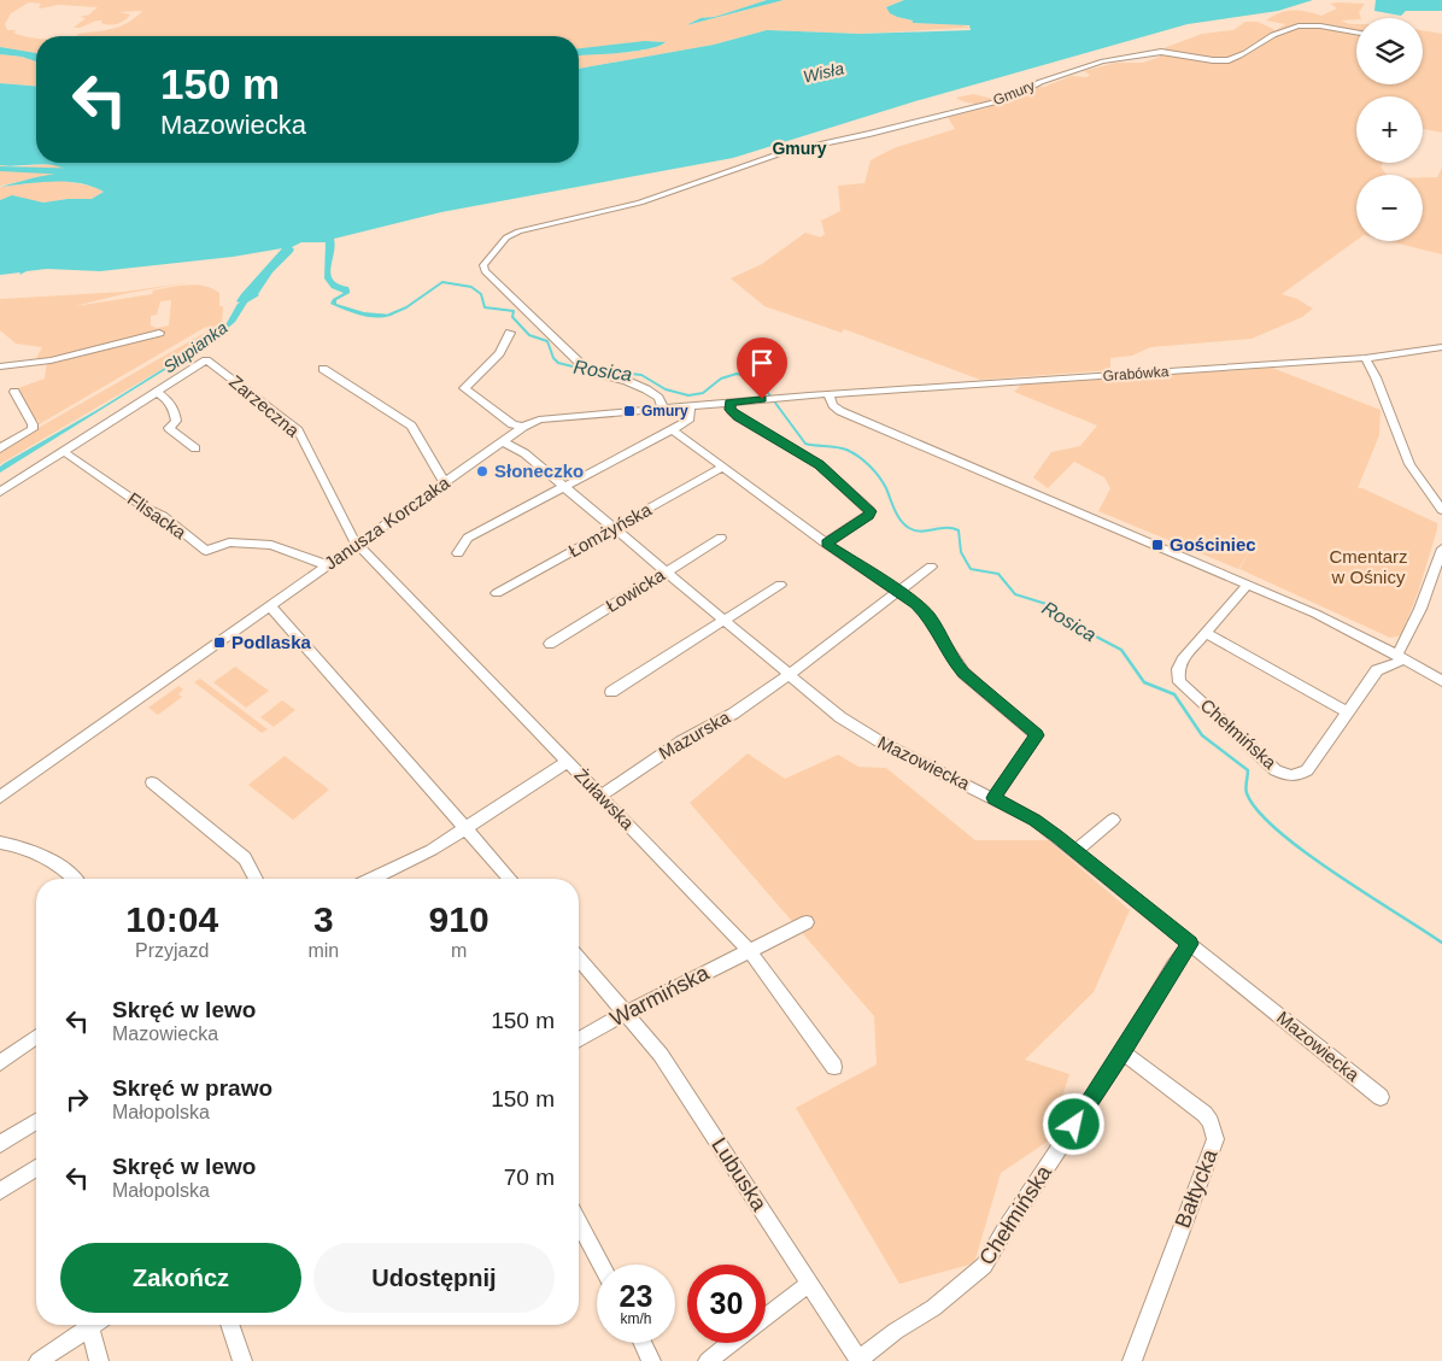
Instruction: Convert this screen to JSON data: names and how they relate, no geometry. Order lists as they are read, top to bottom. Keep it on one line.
{"streets":{"street":["Gmury","Grabówka","Zarzeczna","Flisacka","Janusza Korczaka","Łomżyńska","Łowicka","Chełmińska","Mazurska","Mazowiecka","Żuławska","Warmińska","Lubuska","Bałtycka"]},"crossings":[["Gmury","Janusza Korczaka"],["Grabówka","Janusza Korczaka"],["Zarzeczna","Flisacka"],["Zarzeczna","Janusza Korczaka"],["Zarzeczna","Żuławska"],["Flisacka","Janusza Korczaka"],["Janusza Korczaka","Mazowiecka"],["Janusza Korczaka","Żuławska"],["Łomżyńska","Mazowiecka"],["Łowicka","Mazowiecka"],["Chełmińska","Mazowiecka"],["Chełmińska","Lubuska"],["Chełmińska","Bałtycka"],["Mazurska","Mazowiecka"],["Mazurska","Żuławska"],["Żuławska","Warmińska"],["Warmińska","Lubuska"]],"districts":["Gmury"],"water":["Wisła","Słupianka","Rosica"],"parks":["Cmentarz w Ośnicy"],"places":{"transit":["Gmury","Gościniec","Podlaska"],"other":["Słoneczko"]},"page":{"map_buttons":["+","−"],"turn":["150 m","Mazowiecka"],"eta":["10:04","Przyjazd","3","min","910","m"],"list":[{"name":"Skręć w lewo","note":"Mazowiecka","value":"150 m"},{"name":"Skręć w prawo","note":"Małopolska","value":"150 m"},{"name":"Skręć w lewo","note":"Małopolska","value":"70 m"}],"buttons":["Zakończ","Udostępnij"],"speed":"23 km/h","limit":"30"}}
